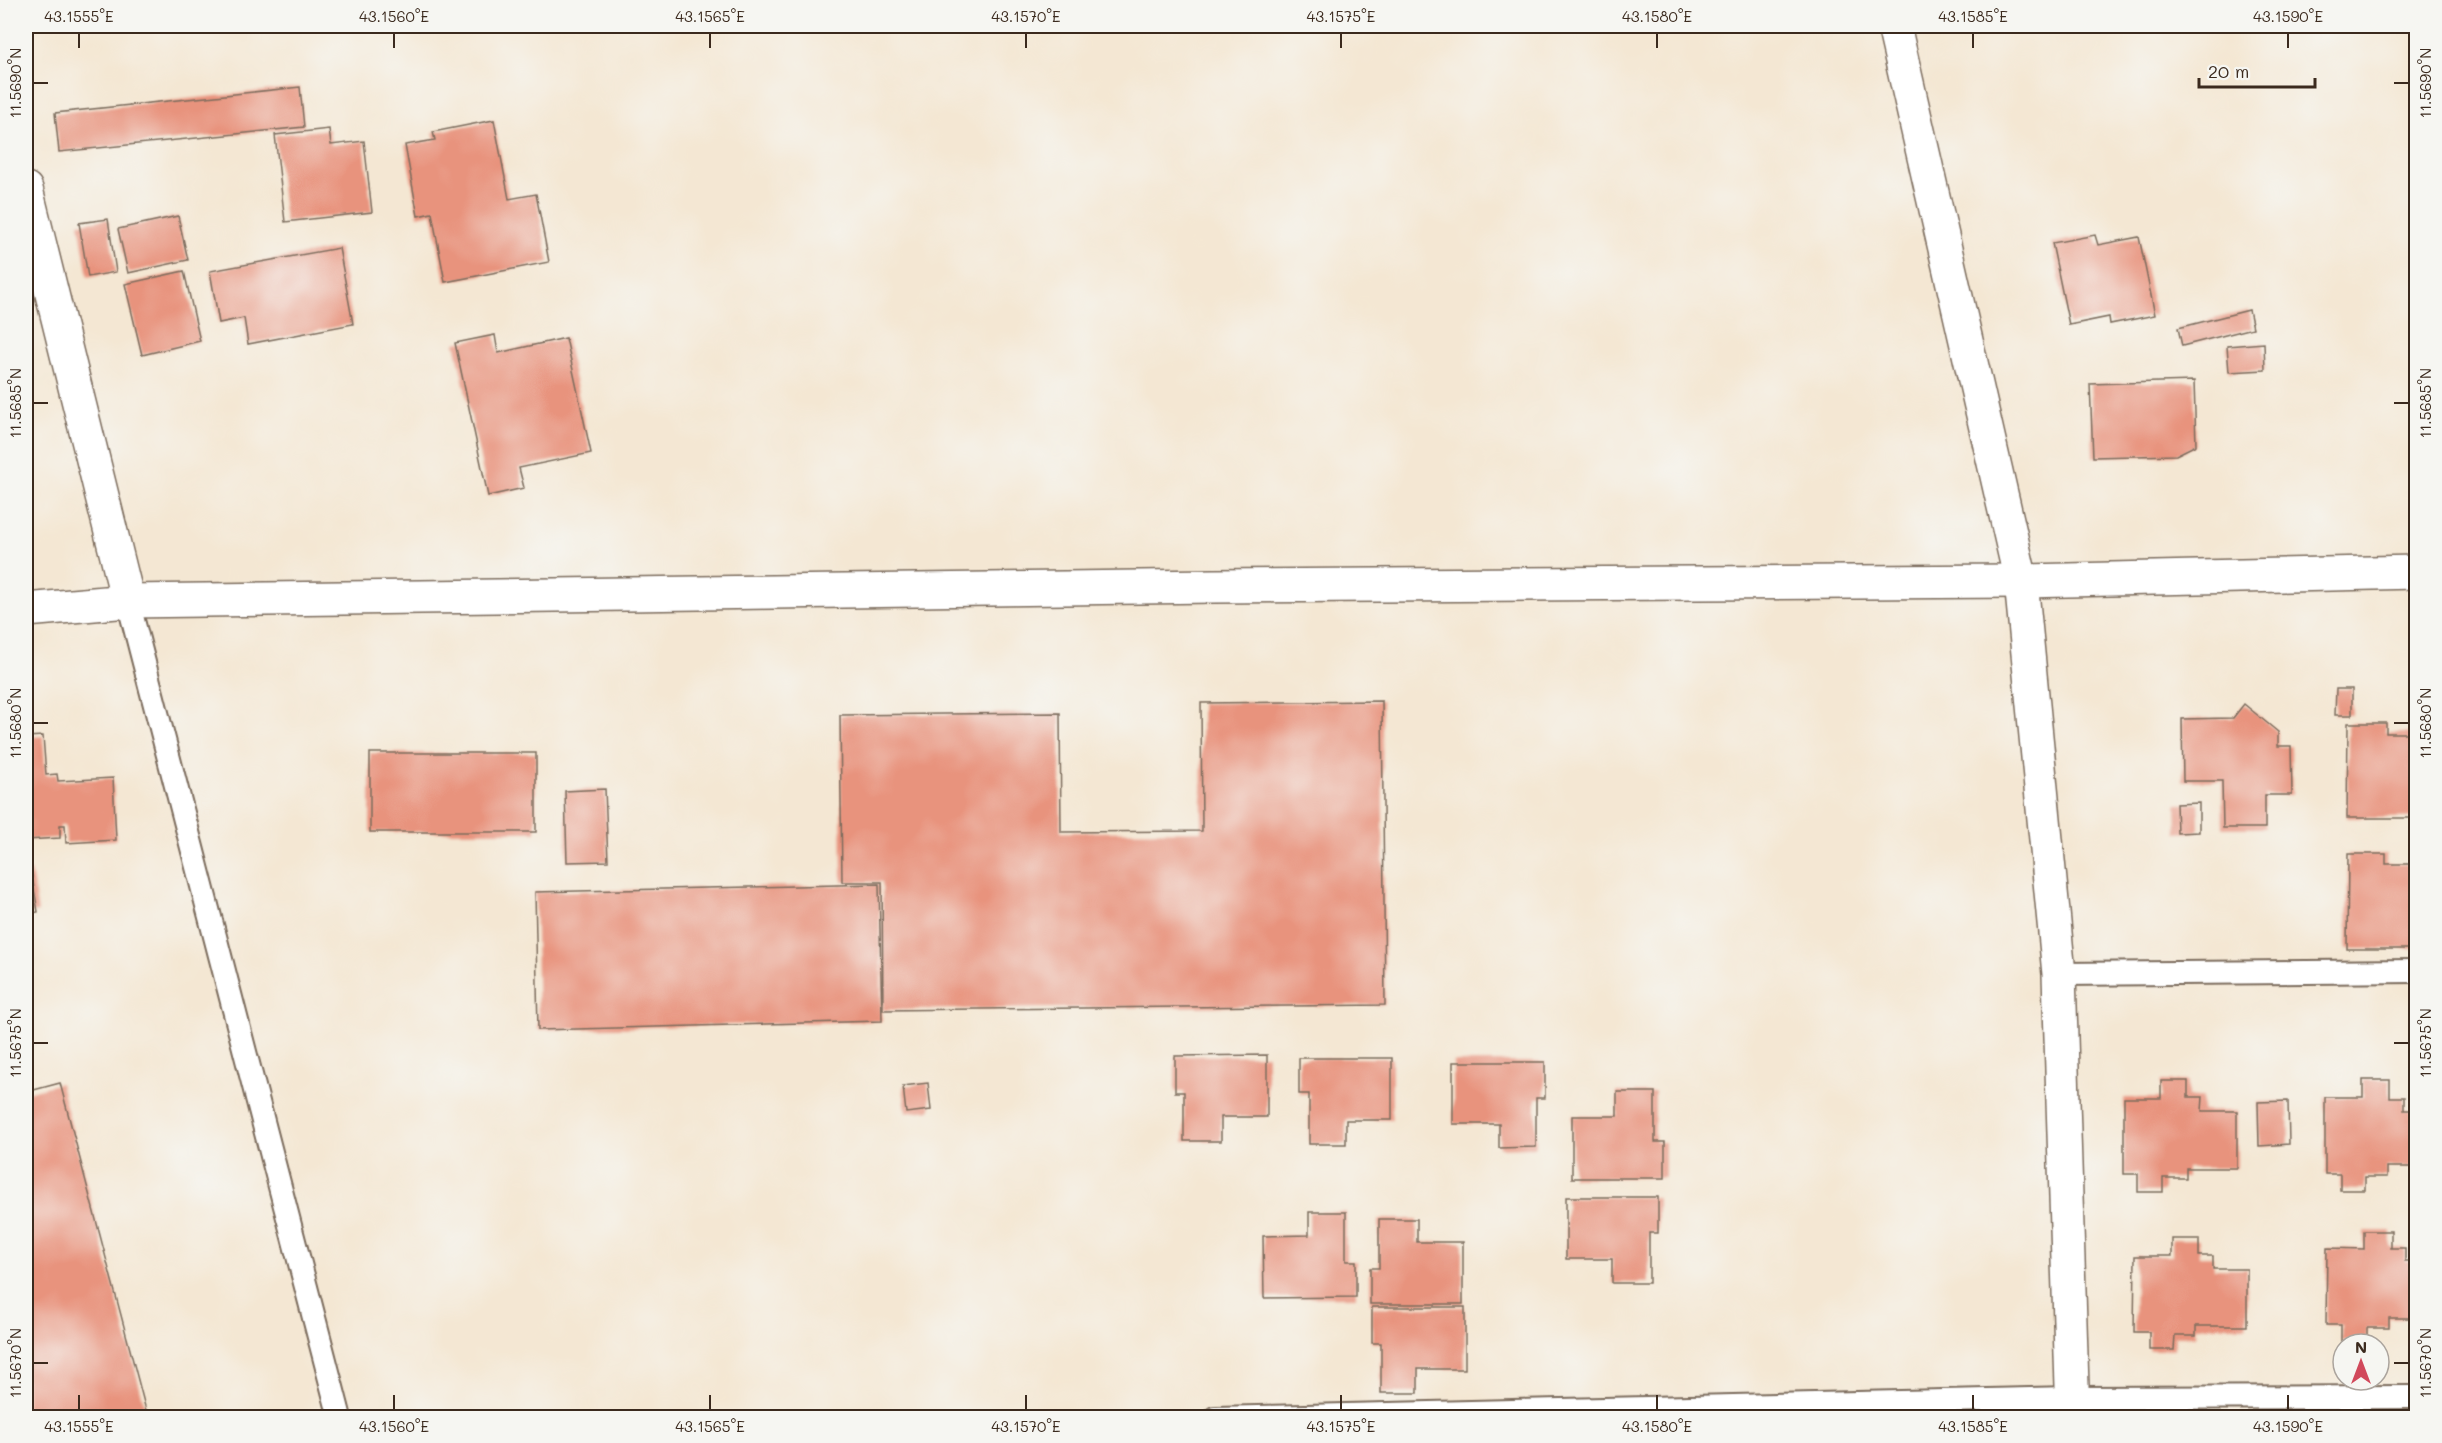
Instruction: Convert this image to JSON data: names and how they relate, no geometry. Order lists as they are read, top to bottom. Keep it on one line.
{"scale_bar":"20 m","north":"top","coordinates":["43.1555°E","43.1560°E","43.1565°E","43.1570°E","43.1575°E","43.1580°E","43.1585°E","43.1590°E","11.5690°N","11.5685°N","11.5680°N","11.5675°N","11.5670°N"]}
